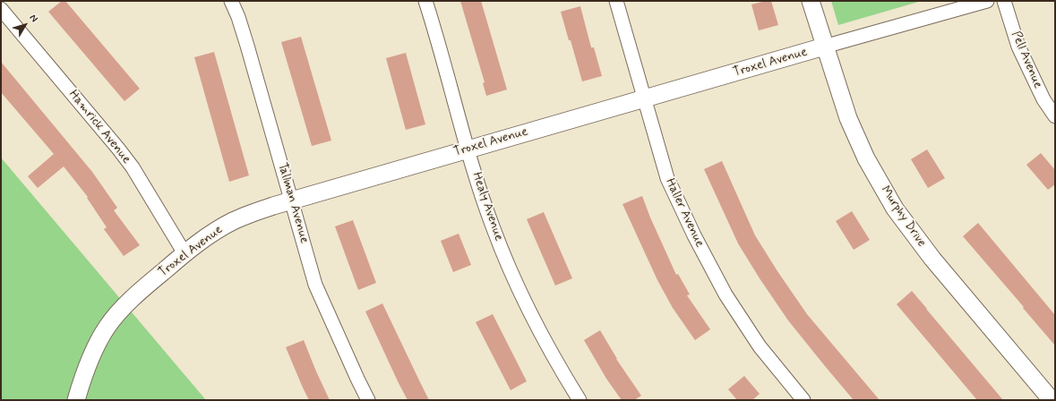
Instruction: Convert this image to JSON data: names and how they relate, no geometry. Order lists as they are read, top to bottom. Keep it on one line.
{"streets":{"street":["Pell Avenue","Troxel Avenue","Hamrick Avenue","Tallman Avenue","Healy Avenue","Haller Avenue","Murphy Drive"]},"crossings":[["Troxel Avenue","Hamrick Avenue"],["Troxel Avenue","Tallman Avenue"],["Troxel Avenue","Healy Avenue"],["Troxel Avenue","Haller Avenue"],["Troxel Avenue","Murphy Drive"]],"north":"top right"}
